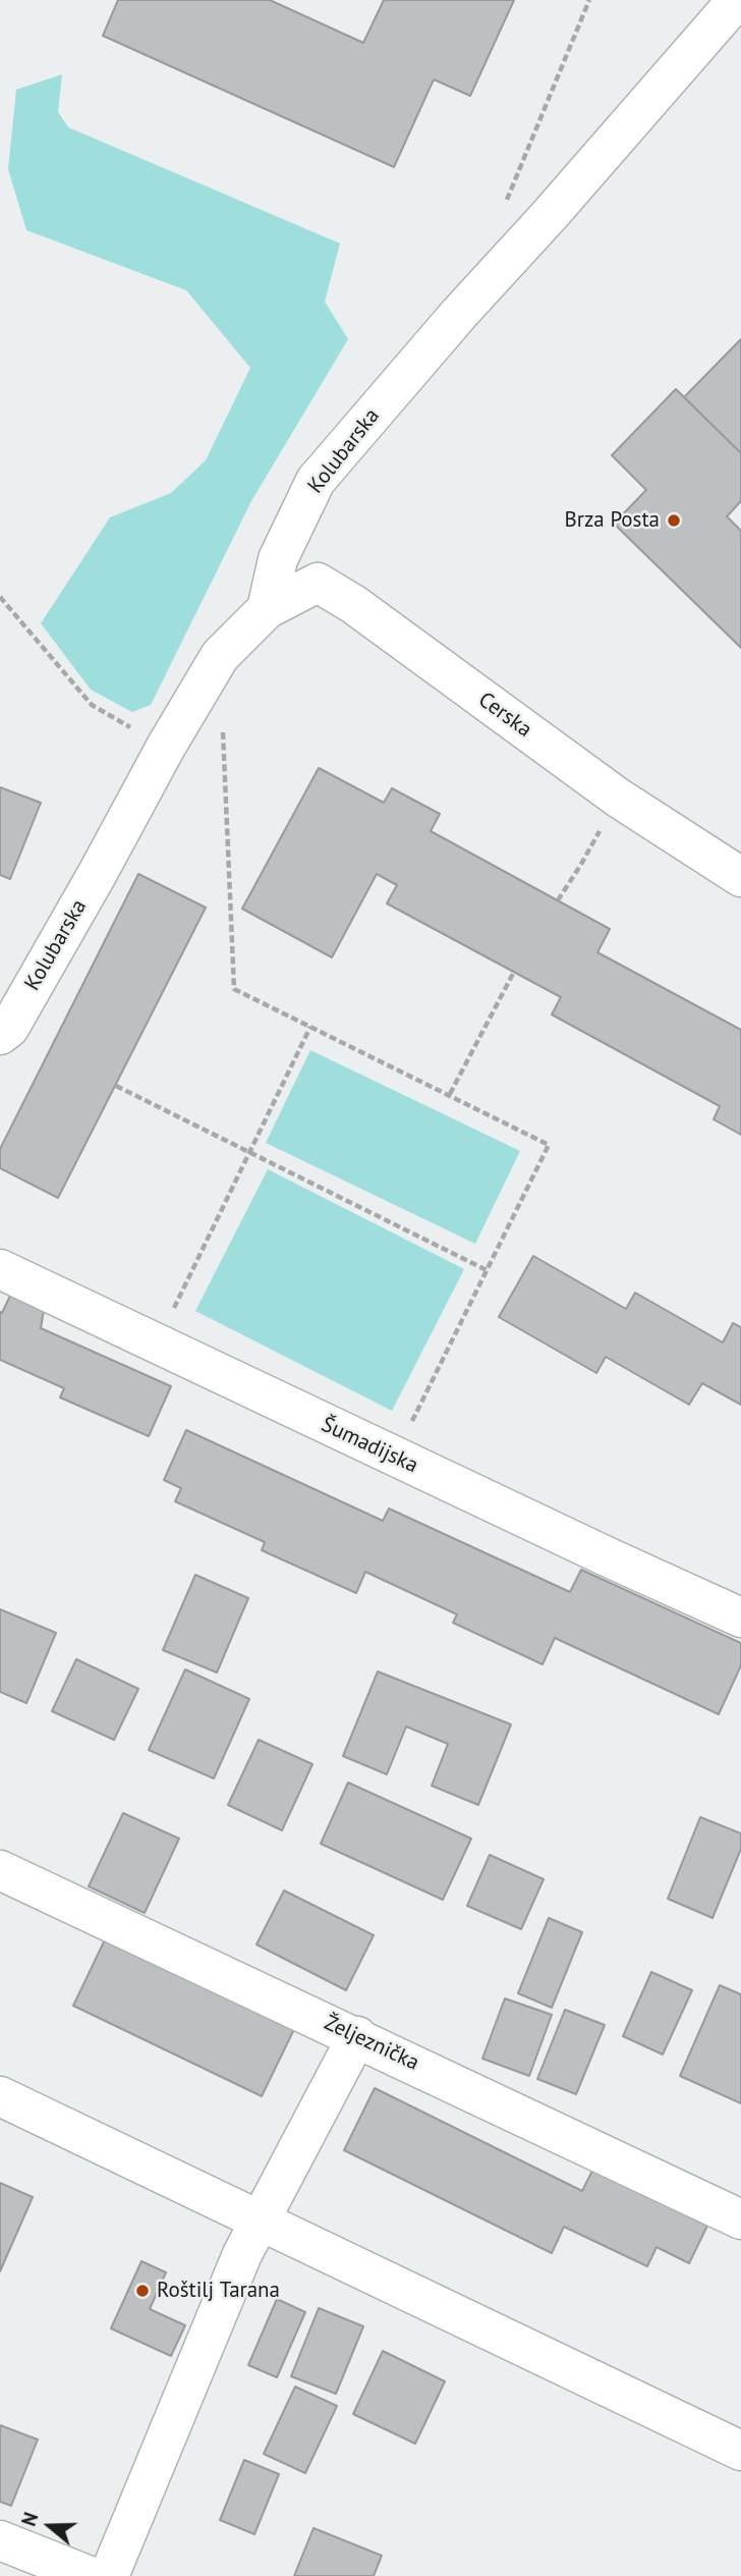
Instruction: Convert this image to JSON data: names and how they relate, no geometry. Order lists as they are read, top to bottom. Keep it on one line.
{"streets":{"street":["Kolubarska","Cerska","Šumadijska","Željeznička"]},"crossings":[["Kolubarska","Cerska"]],"places":["Brza Posta","Roštilj Tarana"],"north":"left"}
